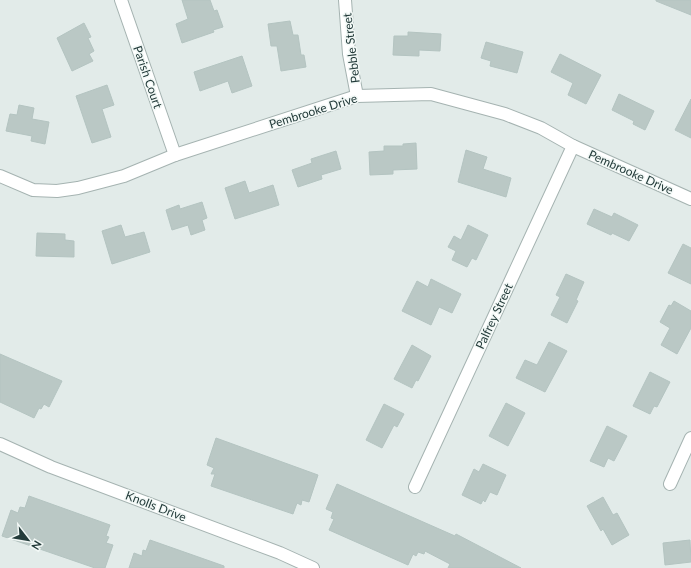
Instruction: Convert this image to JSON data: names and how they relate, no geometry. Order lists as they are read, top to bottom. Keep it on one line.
{"streets":{"street":["Pebble Street","Parish Court","Pembrooke Drive","Palfrey Street","Knolls Drive"]},"crossings":[["Pebble Street","Pembrooke Drive"],["Parish Court","Pembrooke Drive"],["Pembrooke Drive","Palfrey Street"]],"north":"bottom right"}
